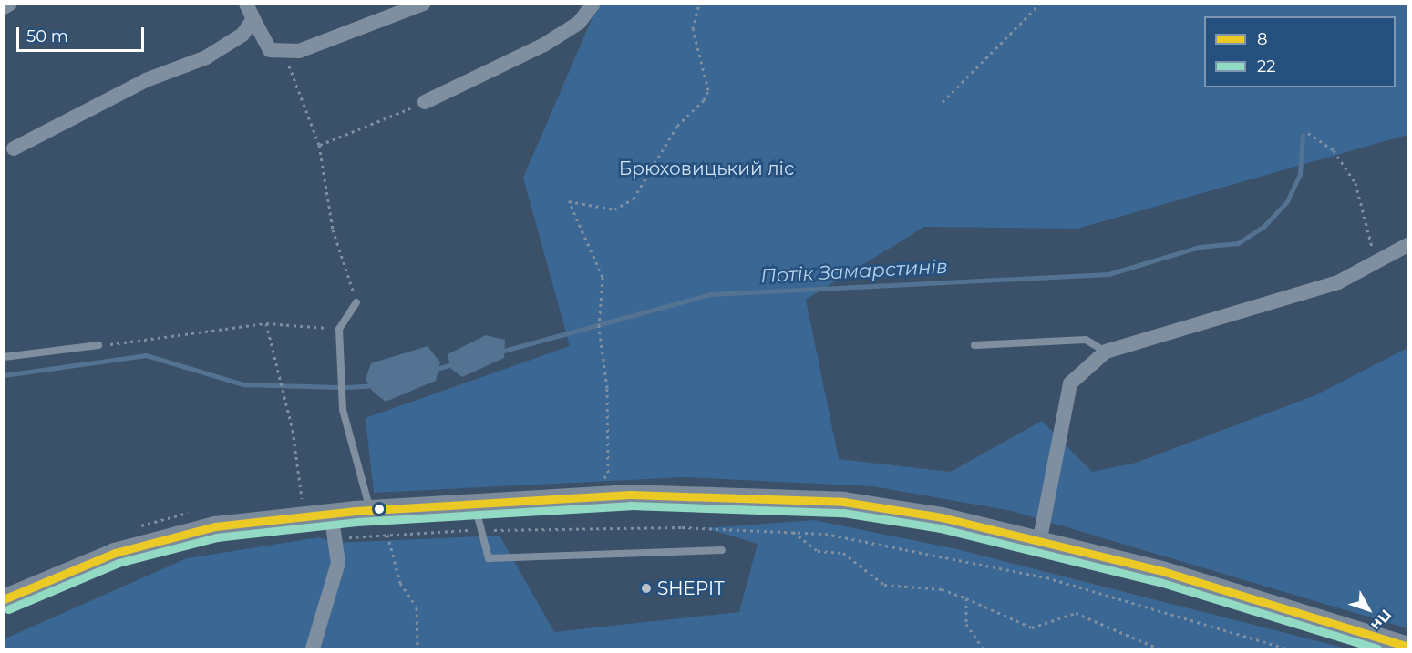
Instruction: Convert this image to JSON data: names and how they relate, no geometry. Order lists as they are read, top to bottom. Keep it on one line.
{"water":["Потік Замарстинів"],"parks":["Брюховицький ліс"],"places":["SHEPIT"],"lines":["transit line 8","transit line 22"],"legend":["8","22"],"scale_bar":"50 m","north":"bottom right"}
